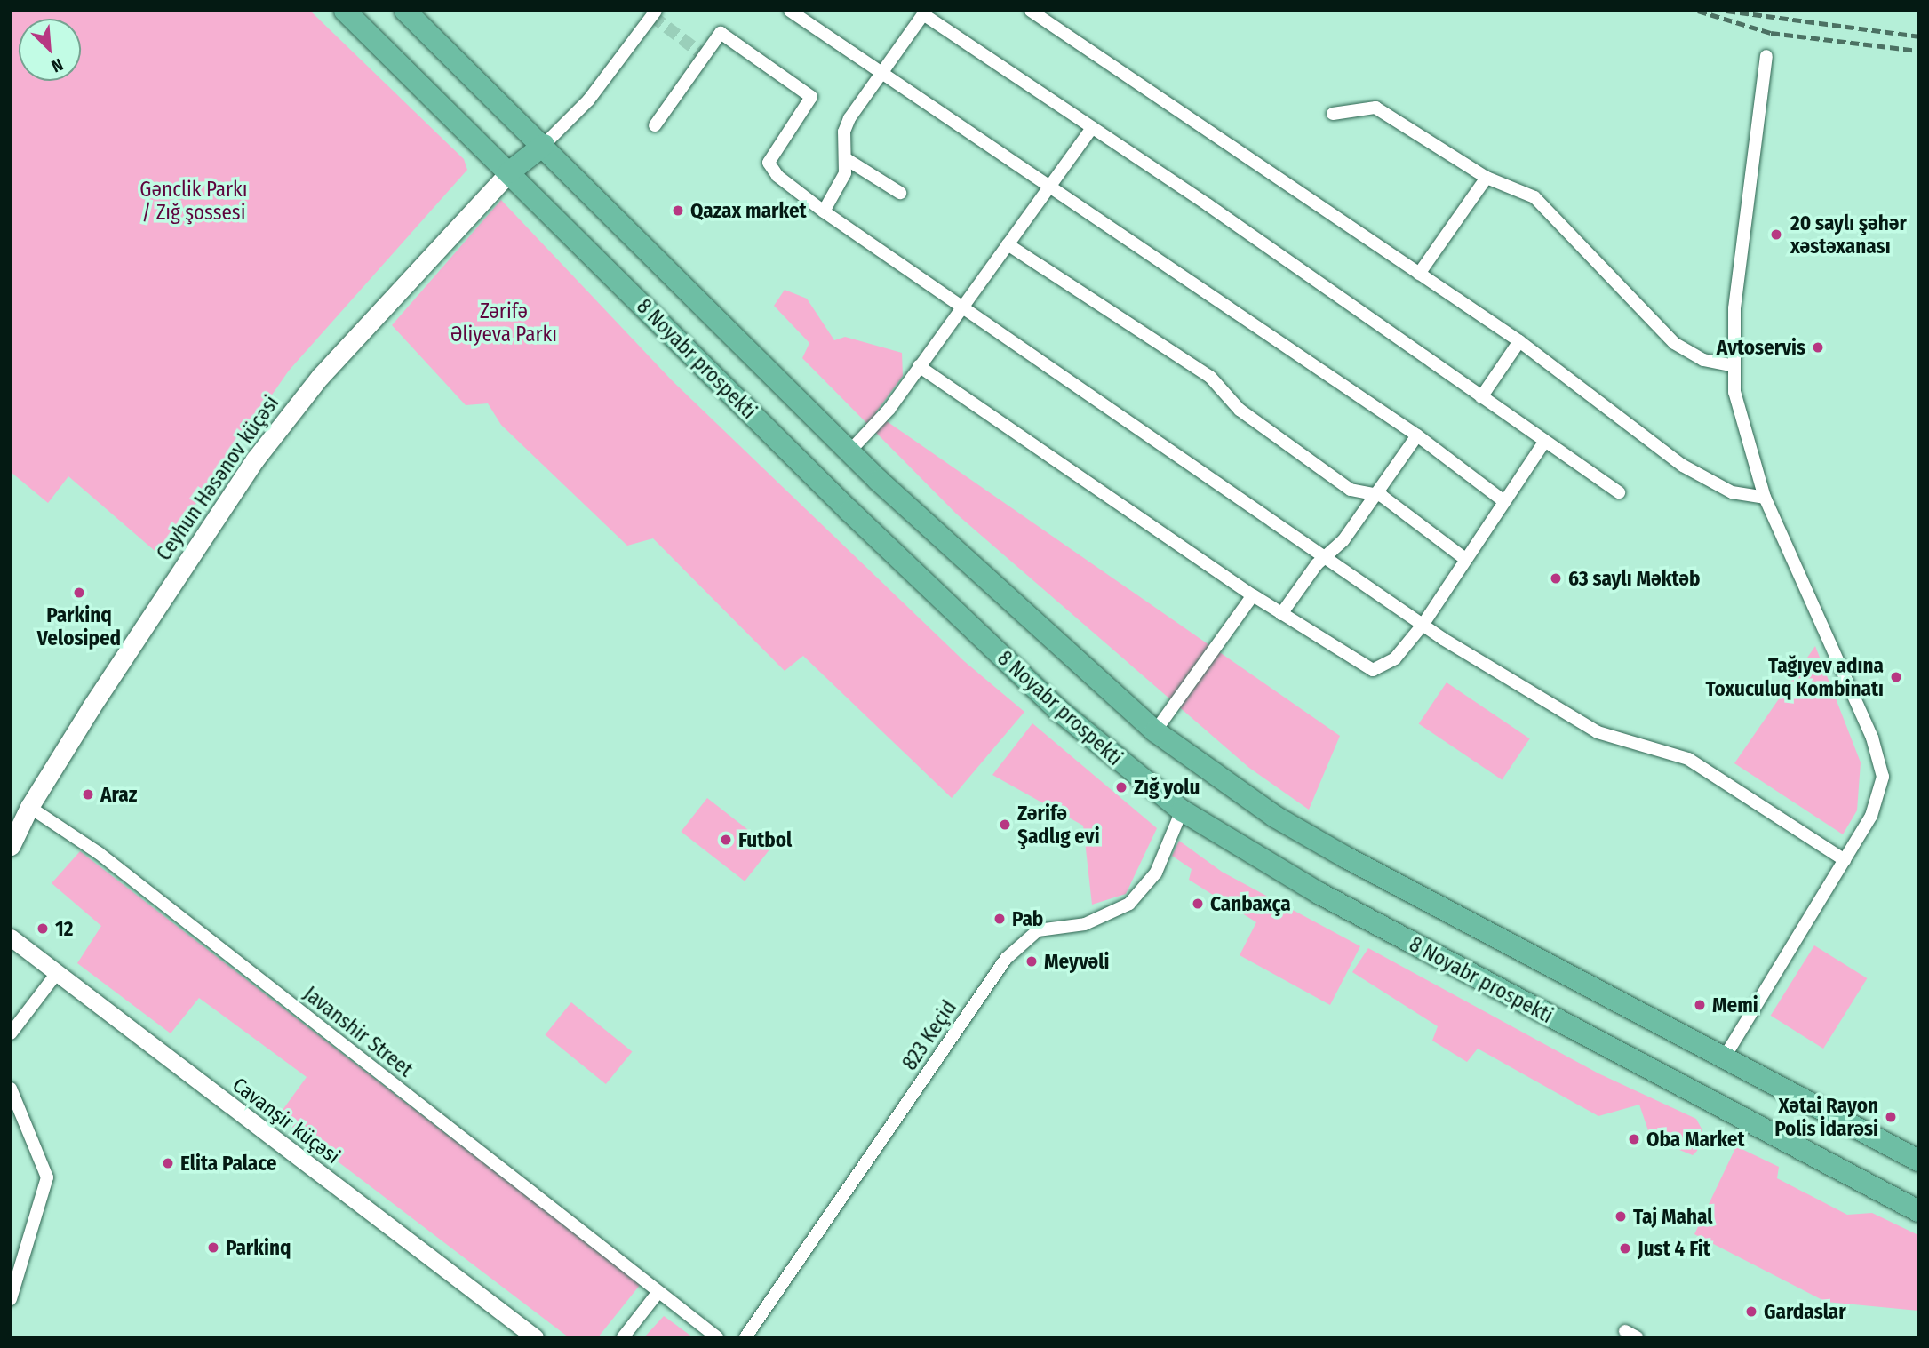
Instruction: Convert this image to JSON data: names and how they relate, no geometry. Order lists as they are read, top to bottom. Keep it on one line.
{"streets":{"highway":["8 Noyabr prospekti"],"main road":["Ceyhun Həsənov küçəsi"],"street":["Javanshir Street","823 Keçid","Cavanşir küçəsi"]},"crossings":[["8 Noyabr prospekti","Ceyhun Həsənov küçəsi"],["8 Noyabr prospekti","823 Keçid"],["Ceyhun Həsənov küçəsi","Javanshir Street"]],"parks":["Gənclik Parkı / Zığ şossesi","Zərifə Əliyeva Parkı"],"places":["Qazax market","20 saylı şəhər xəstəxanası","Avtoservis","63 saylı Məktəb","Parkinq Velosiped","Tağıyev adına Toxuculuq Kombinatı","Zığ yolu","Araz","Zərifə Şadlıg evi","Futbol","Canbaxça","Pab","12","Meyvəli","Memi","Xətai Rayon Polis İdarəsi","Oba Market","Elita Palace","Taj Mahal","Parkinq","Just 4 Fit","Gardaslar"],"north":"bottom right"}
